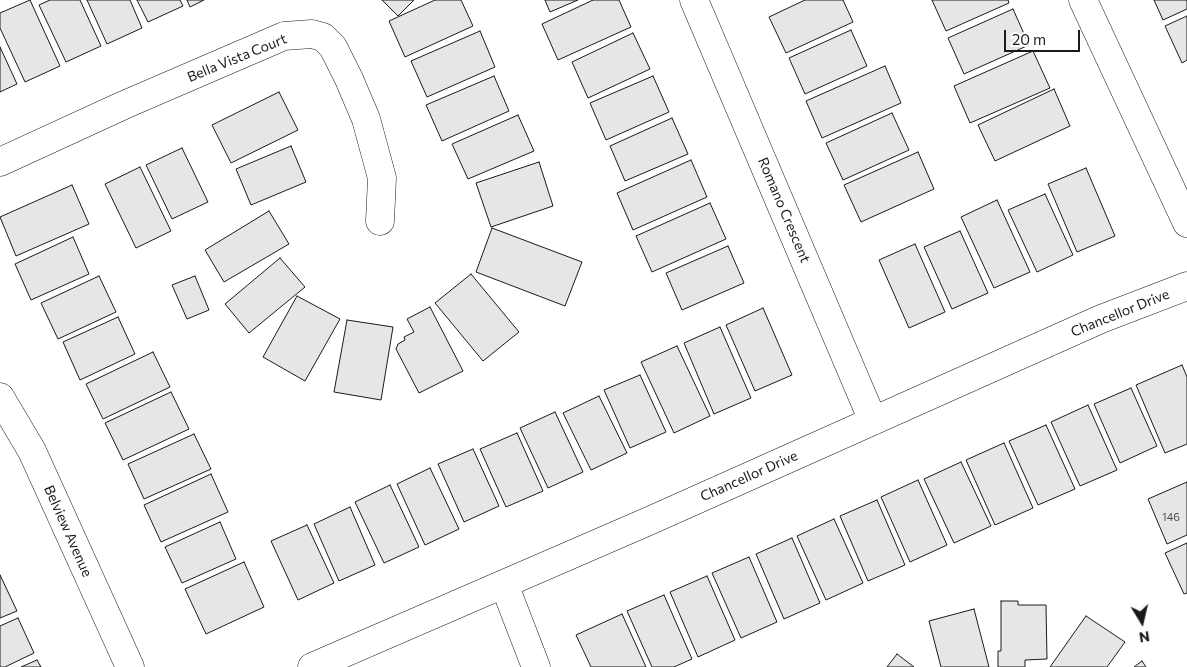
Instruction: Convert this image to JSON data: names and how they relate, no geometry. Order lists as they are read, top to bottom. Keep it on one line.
{"streets":{"street":["Bella Vista Court","Romano Crescent","Chancellor Drive","Belview Avenue"]},"crossings":[["Romano Crescent","Chancellor Drive"]],"house_numbers":["146"],"scale_bar":"20 m","north":"bottom"}
